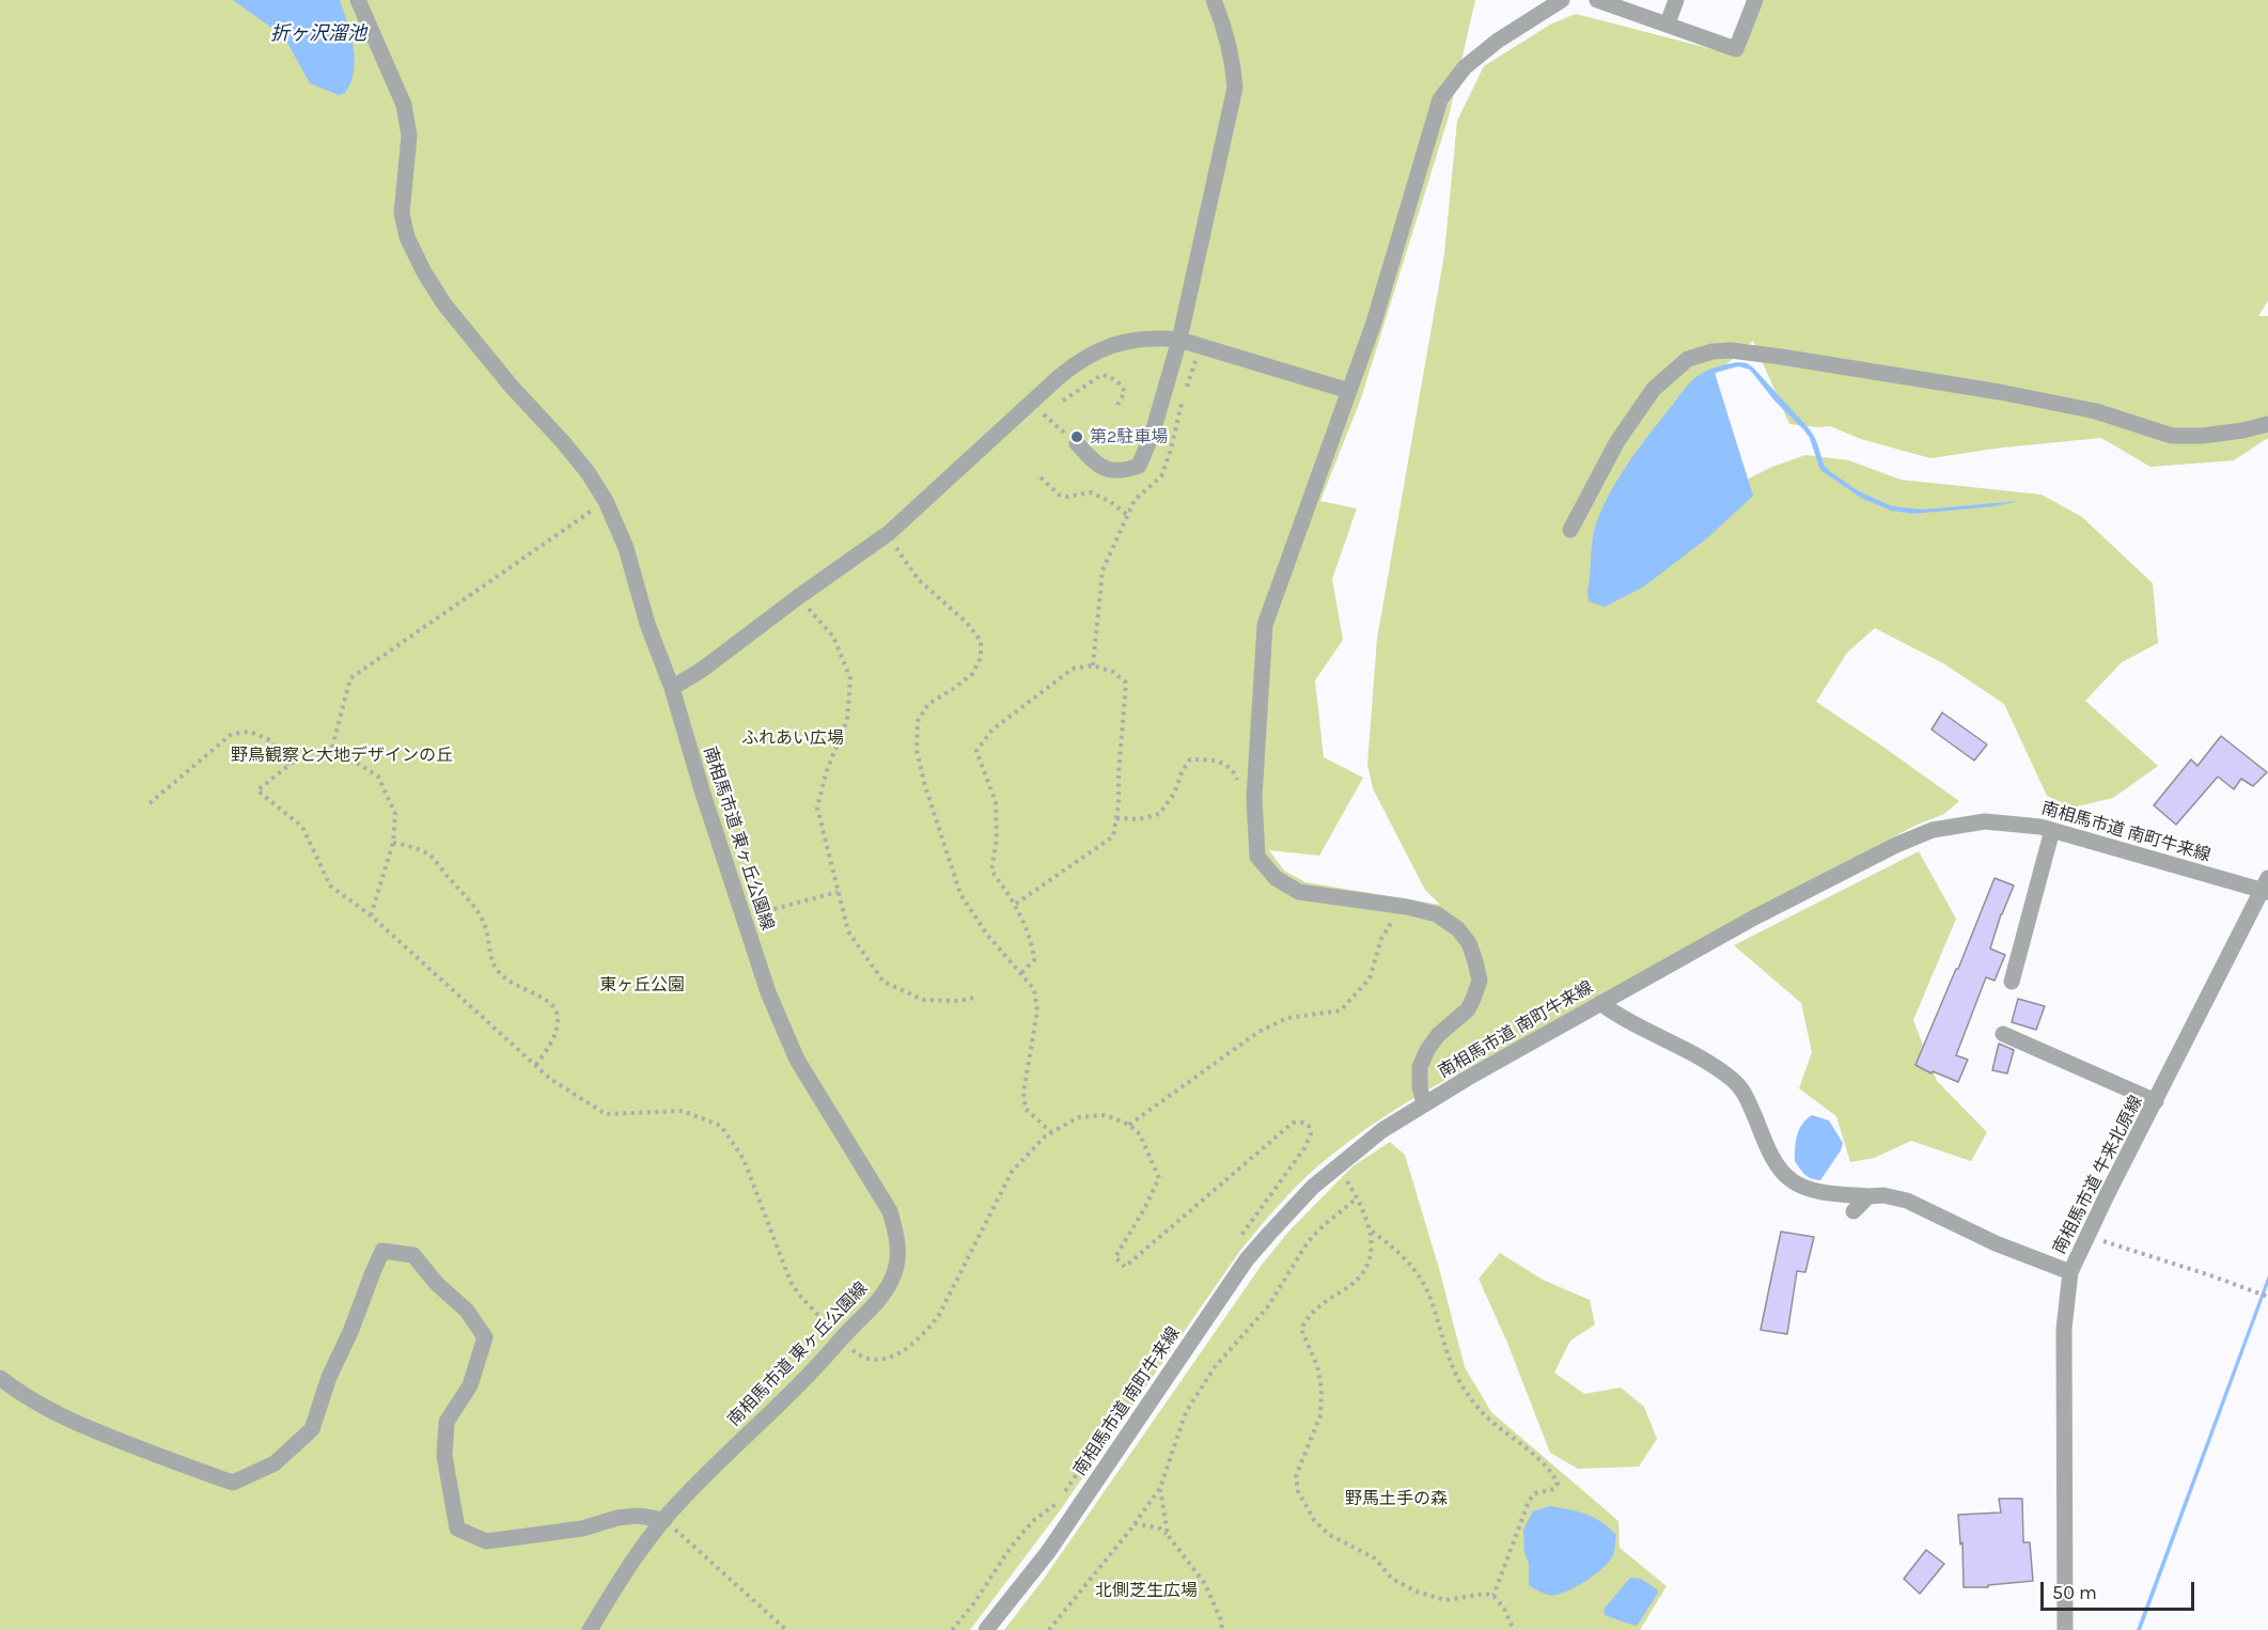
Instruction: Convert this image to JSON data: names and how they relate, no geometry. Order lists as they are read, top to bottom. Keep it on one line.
{"streets":{"street":["南相馬市道 南町牛来線","南相馬市道 東ヶ丘公園線","南相馬市道 牛来北原線"]},"crossings":[["南相馬市道 南町牛来線","南相馬市道 牛来北原線"]],"water":["折ヶ沢溜池"],"parks":["ふれあい広場","野鳥観察と大地デザインの丘","東ヶ丘公園","野馬土手の森","北側芝生広場"],"places":["第2駐車場"],"scale_bar":"50 m"}
